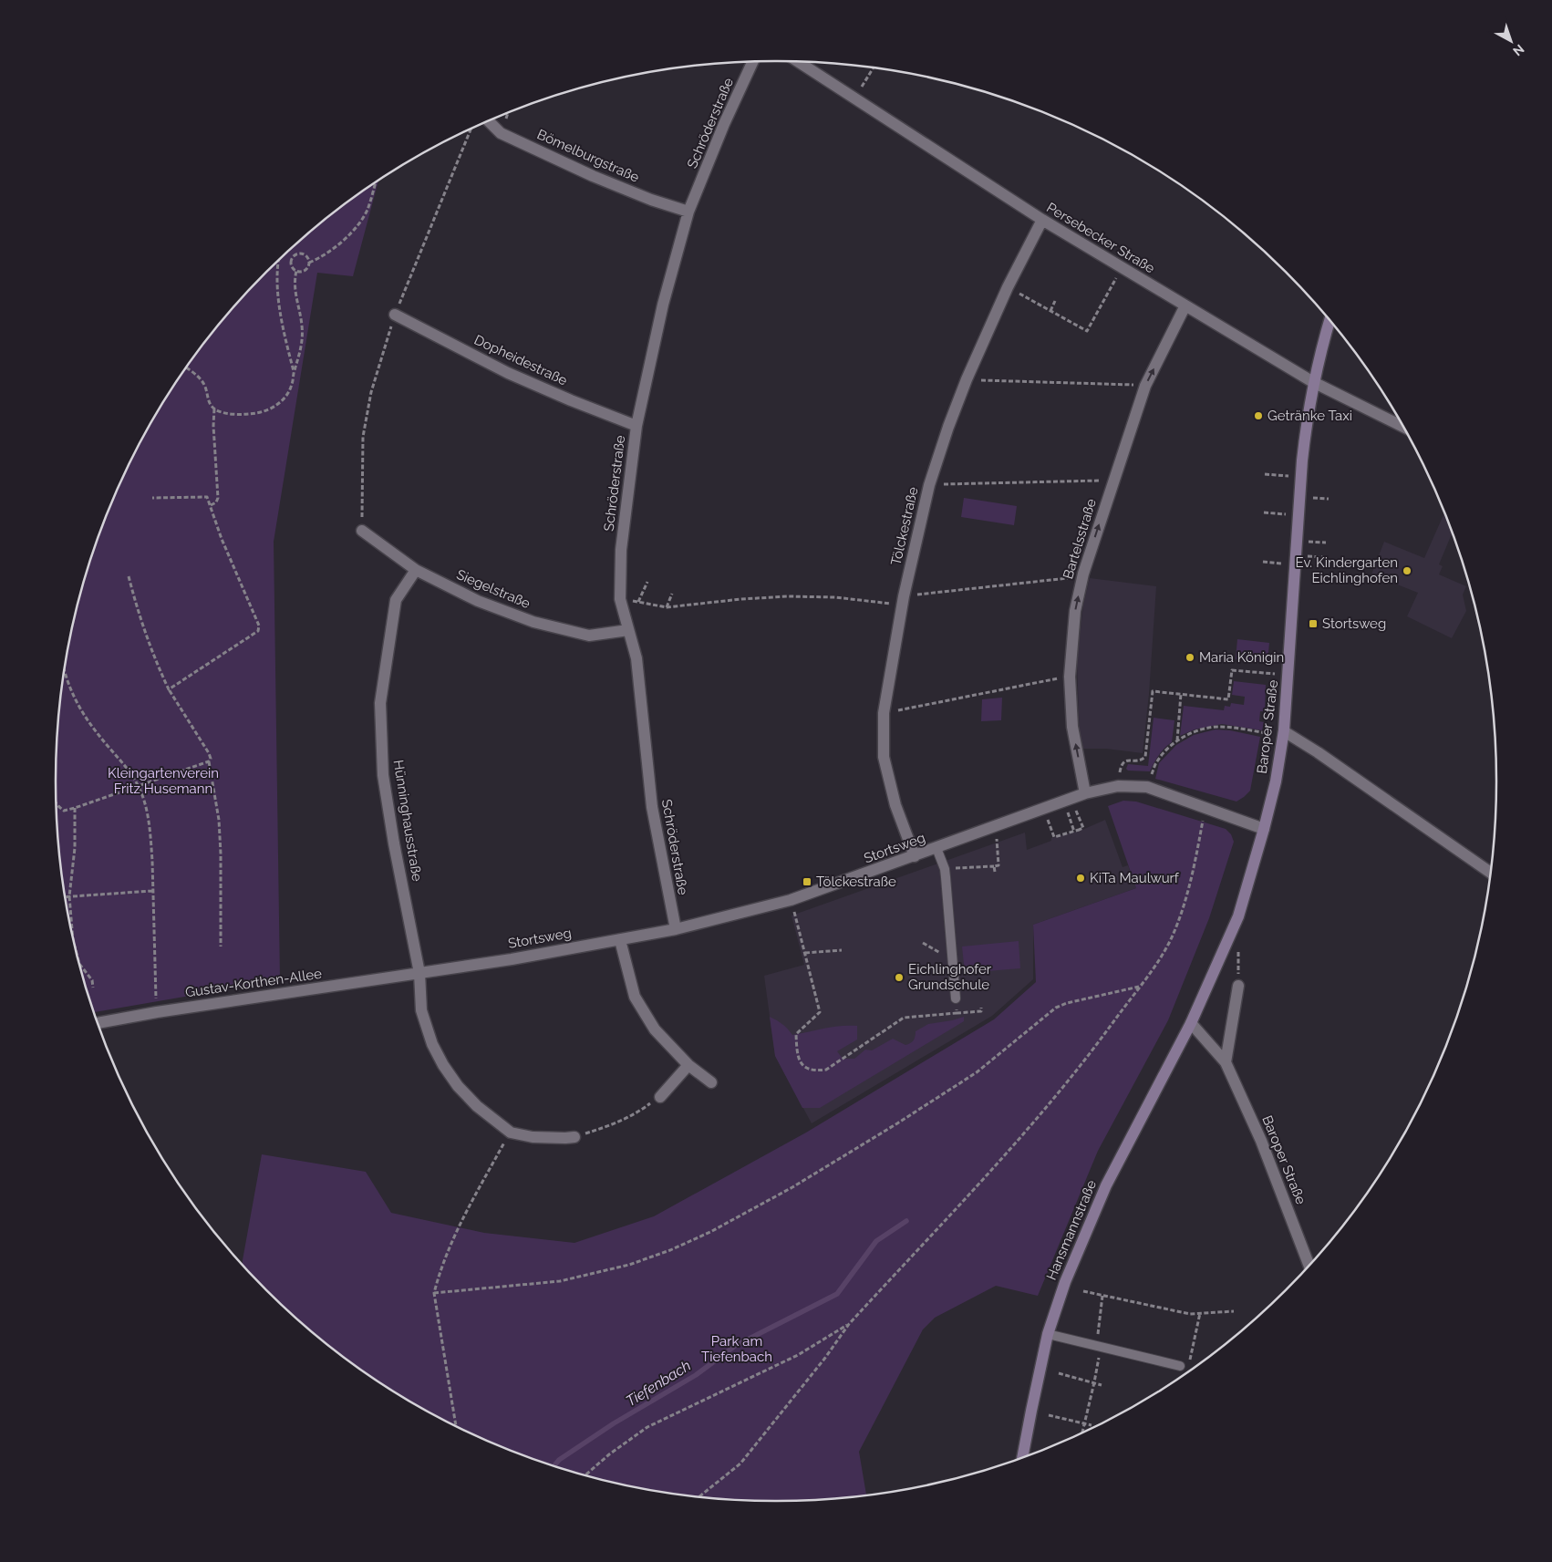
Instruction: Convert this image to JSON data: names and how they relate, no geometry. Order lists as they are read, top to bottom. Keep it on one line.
{"streets":{"main road":["Baroper Straße","Hansmannstraße"],"street":["Schröderstraße","Bömelburgstraße","Persebecker Straße","Dopheidestraße","Tölckestraße","Bartelsstraße","Siegelstraße","Hünninghausstraße","Stortsweg","Gustav-Korthen-Allee"]},"crossings":[["Schröderstraße","Bömelburgstraße"],["Schröderstraße","Dopheidestraße"],["Schröderstraße","Siegelstraße"],["Schröderstraße","Stortsweg"],["Persebecker Straße","Tölckestraße"],["Persebecker Straße","Bartelsstraße"],["Persebecker Straße","Baroper Straße"],["Tölckestraße","Stortsweg"],["Bartelsstraße","Stortsweg"],["Siegelstraße","Hünninghausstraße"],["Baroper Straße","Stortsweg"],["Baroper Straße","Hansmannstraße"],["Hünninghausstraße","Stortsweg"],["Hünninghausstraße","Gustav-Korthen-Allee"],["Stortsweg","Gustav-Korthen-Allee"]],"one_way":["Bartelsstraße"],"water":["Tiefenbach"],"parks":["Kleingartenverein Fritz Husemann","Park am Tiefenbach"],"places":{"other":["Getränke Taxi","Ev. Kindergarten Eichlinghofen","Maria Königin","KiTa Maulwurf","Eichlinghofer Grundschule"],"transit":["Stortsweg","Tölckestraße"]},"north":"bottom right"}
